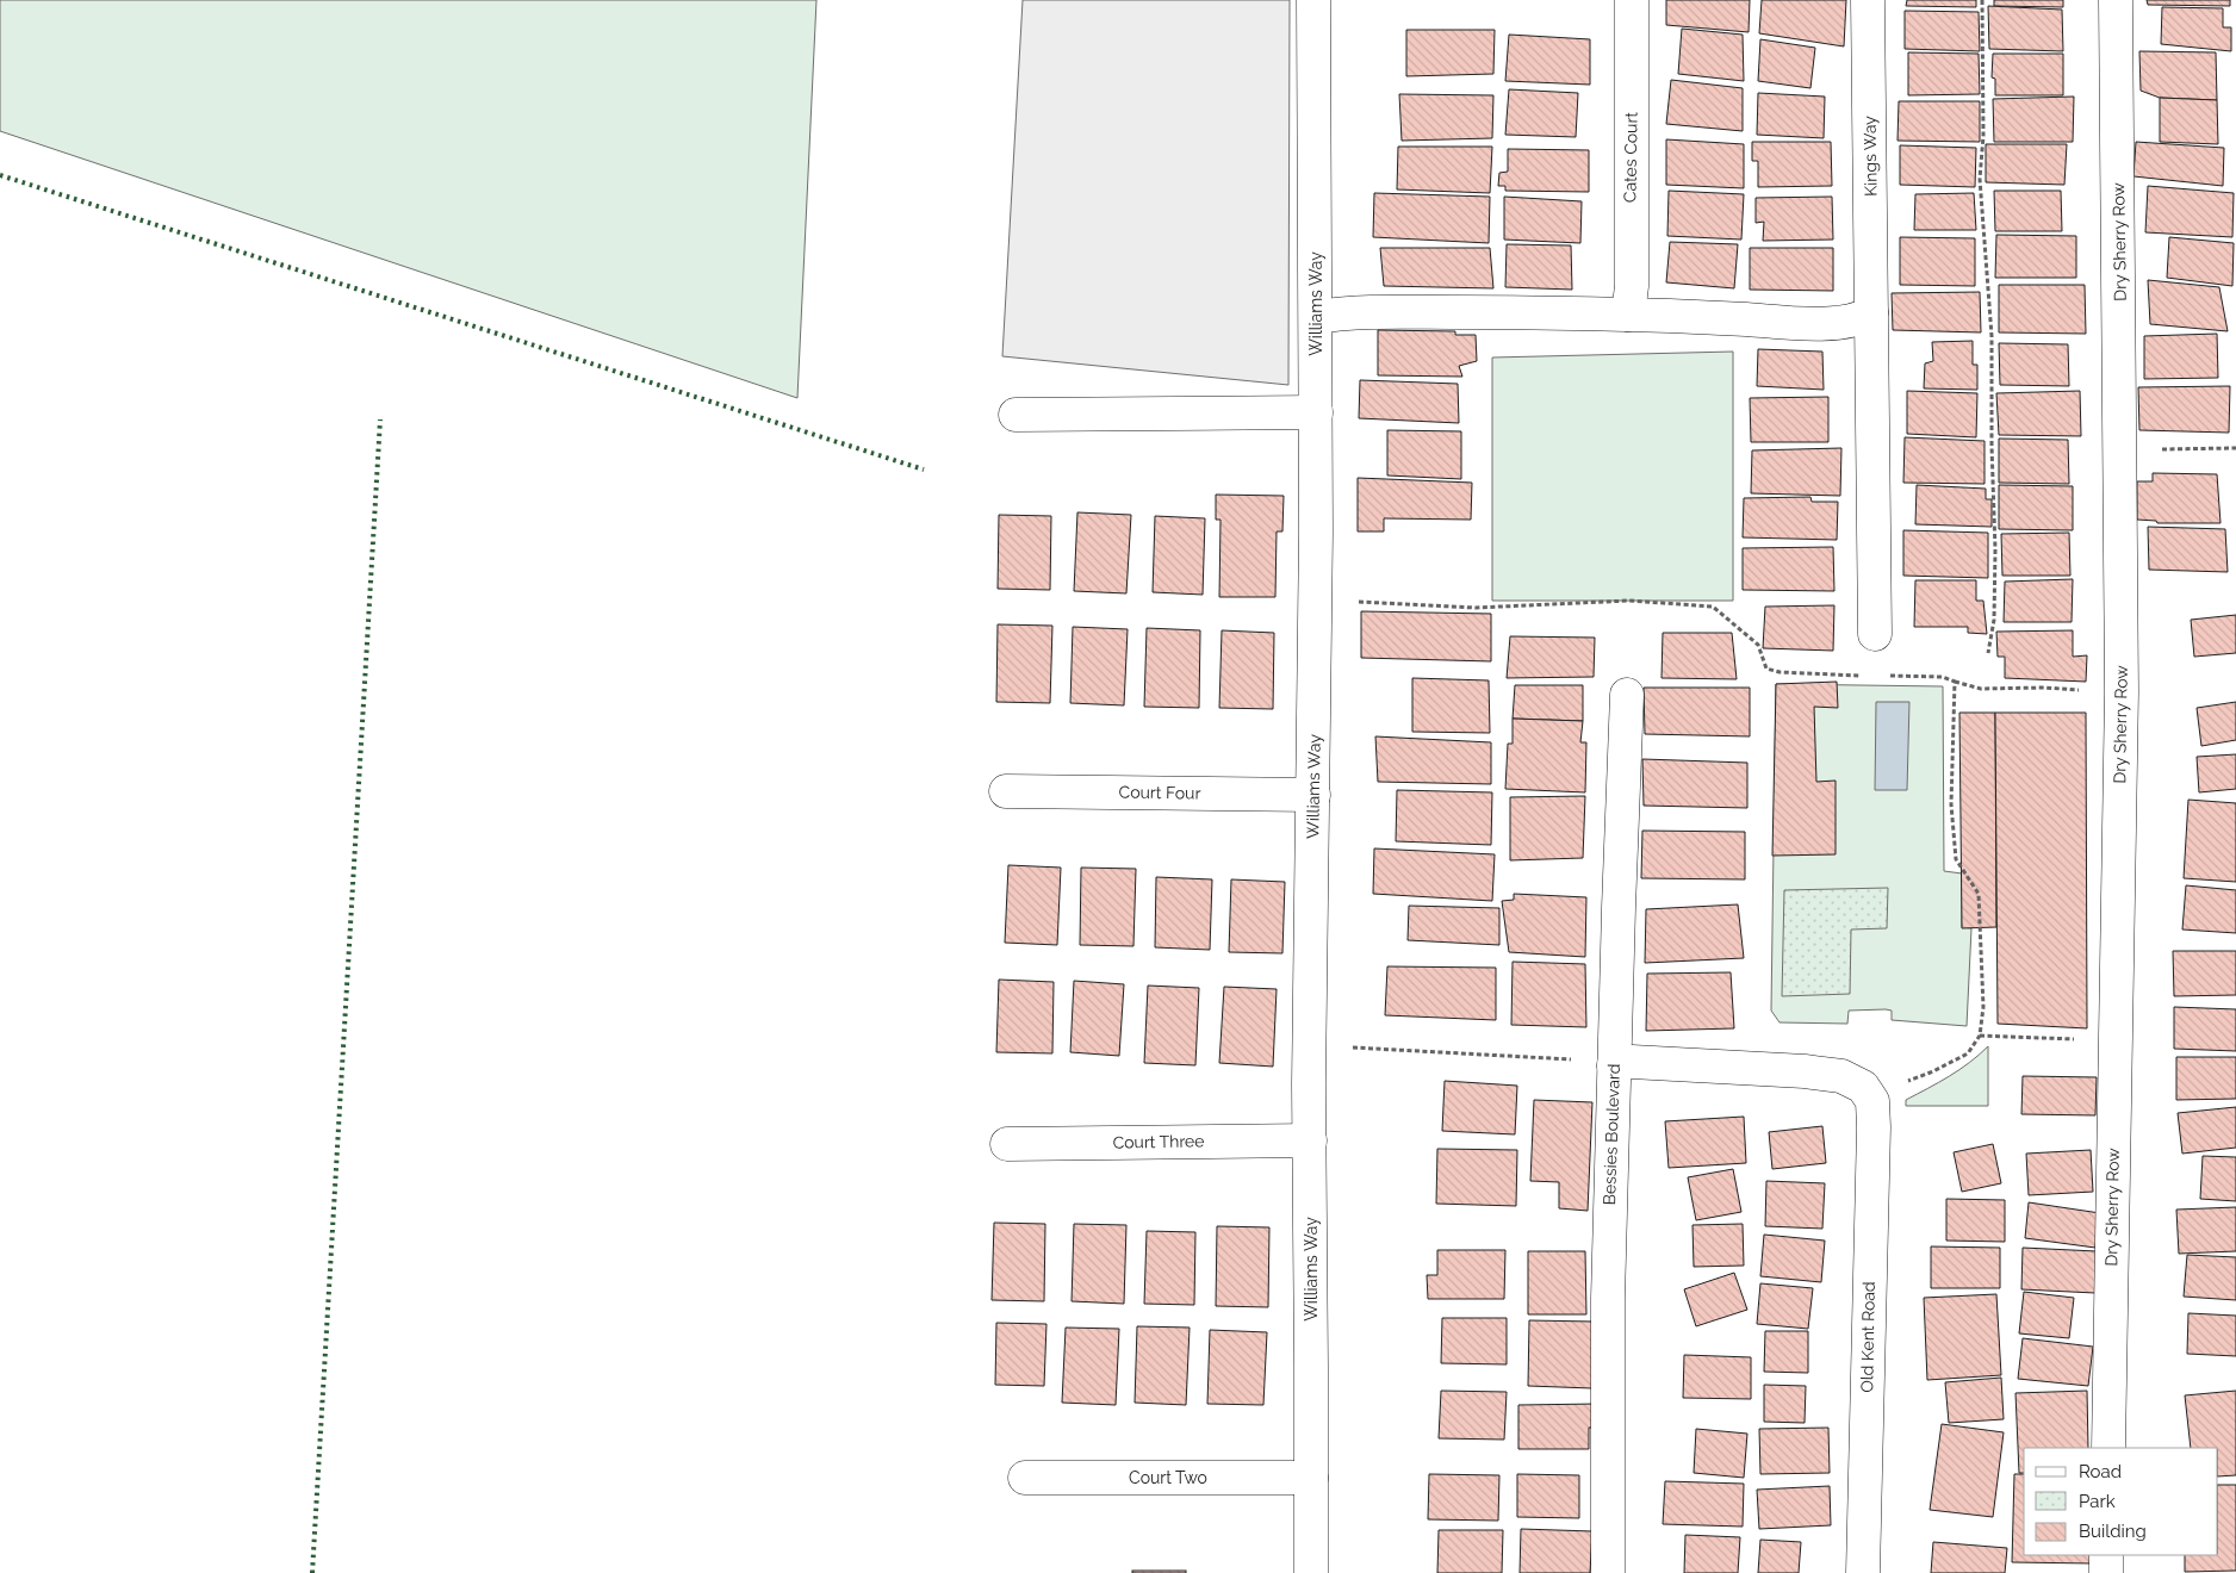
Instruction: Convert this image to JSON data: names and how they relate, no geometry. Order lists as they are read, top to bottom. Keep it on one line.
{"streets":{"street":["Kings Way","Cates Court","Dry Sherry Row","Williams Way","Court Four","Bessies Boulevard","Court Three","Old Kent Road","Court Two"]},"crossings":[["Williams Way","Court Four"],["Williams Way","Court Three"],["Williams Way","Court Two"]],"legend":["Road","Park","Building"]}
